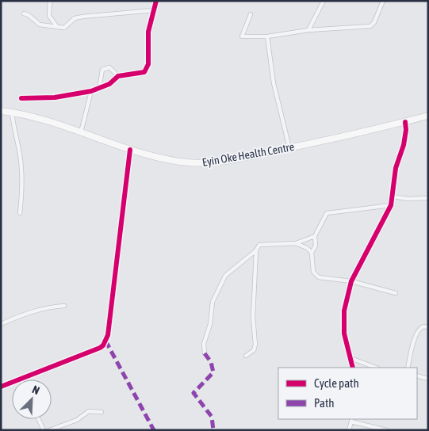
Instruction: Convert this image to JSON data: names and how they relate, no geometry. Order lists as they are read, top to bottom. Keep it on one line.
{"streets":{"main road":["Eyin Oke Health Centre"]},"legend":["Cycle path","Path"],"north":"top right"}
